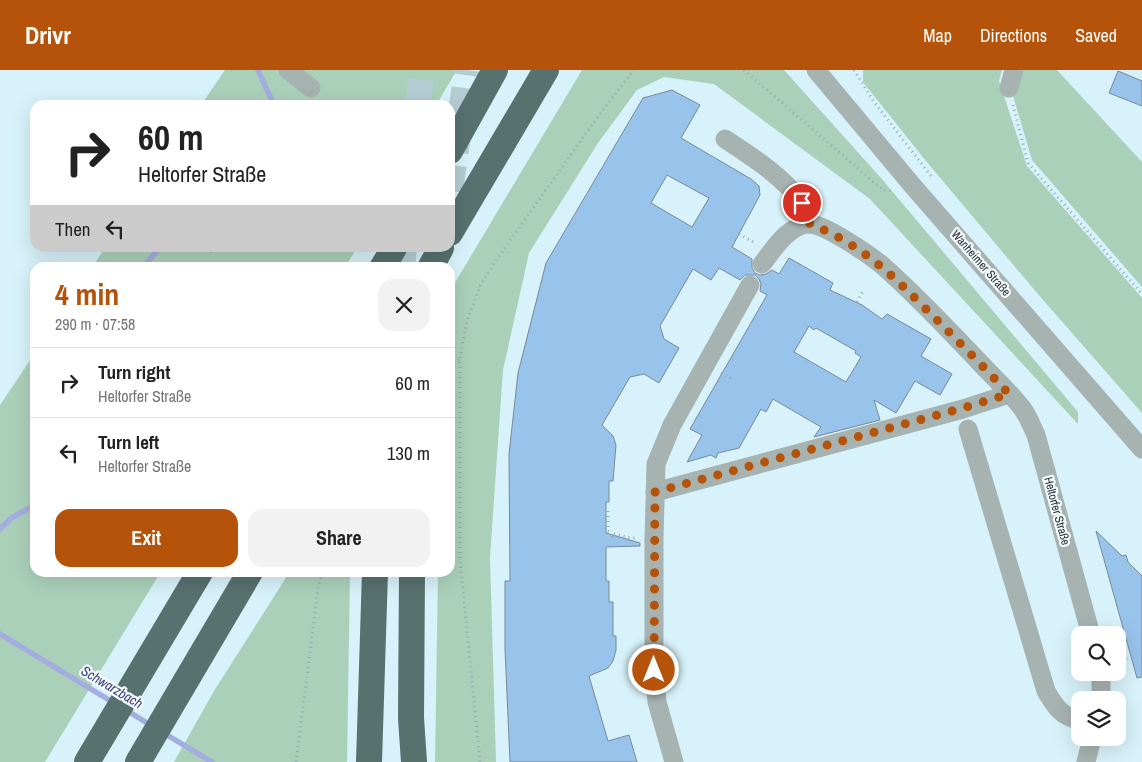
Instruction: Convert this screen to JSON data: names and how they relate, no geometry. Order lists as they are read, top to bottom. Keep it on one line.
{"streets":{"street":["Wanheimer Straße","Heltorfer Straße"]},"water":["Schwarzbach"],"page":{"header":"Drivr","nav":["Map","Directions","Saved"],"turn":["60 m","Heltorfer Straße"],"then":"Then","heading":["4 min","290 m · 07:58"],"list":[{"name":"Turn right","note":"Heltorfer Straße","value":"60 m"},{"name":"Turn left","note":"Heltorfer Straße","value":"130 m"}],"buttons":["Exit","Share"]}}
